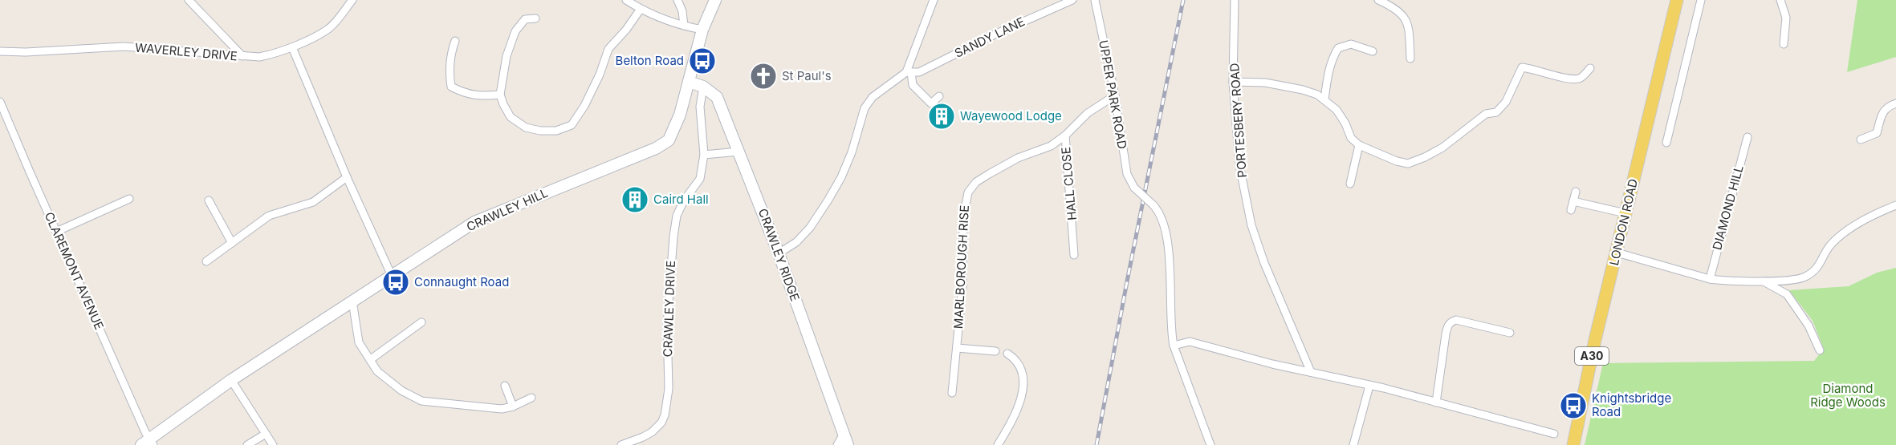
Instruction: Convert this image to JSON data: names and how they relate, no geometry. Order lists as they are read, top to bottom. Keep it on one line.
{"streets":{"main road":["LONDON ROAD","A30"],"street":["SANDY LANE","WAVERLEY DRIVE","UPPER PARK ROAD","PORTESBERY ROAD","HALL CLOSE","DIAMOND HILL","CRAWLEY HILL","CRAWLEY RIDGE","MARLBOROUGH RISE","CLAREMONT AVENUE","CRAWLEY DRIVE"]},"crossings":[["SANDY LANE","CRAWLEY RIDGE"],["UPPER PARK ROAD","MARLBOROUGH RISE"],["HALL CLOSE","MARLBOROUGH RISE"],["CRAWLEY HILL","CRAWLEY RIDGE"],["CRAWLEY HILL","CLAREMONT AVENUE"],["CRAWLEY RIDGE","CRAWLEY DRIVE"]],"parks":["Diamond Ridge Woods"],"places":{"bus stop":["Belton Road","Connaught Road","Knightsbridge Road"],"church":["St Paul's"],"building":["Wayewood Lodge","Caird Hall"]}}
